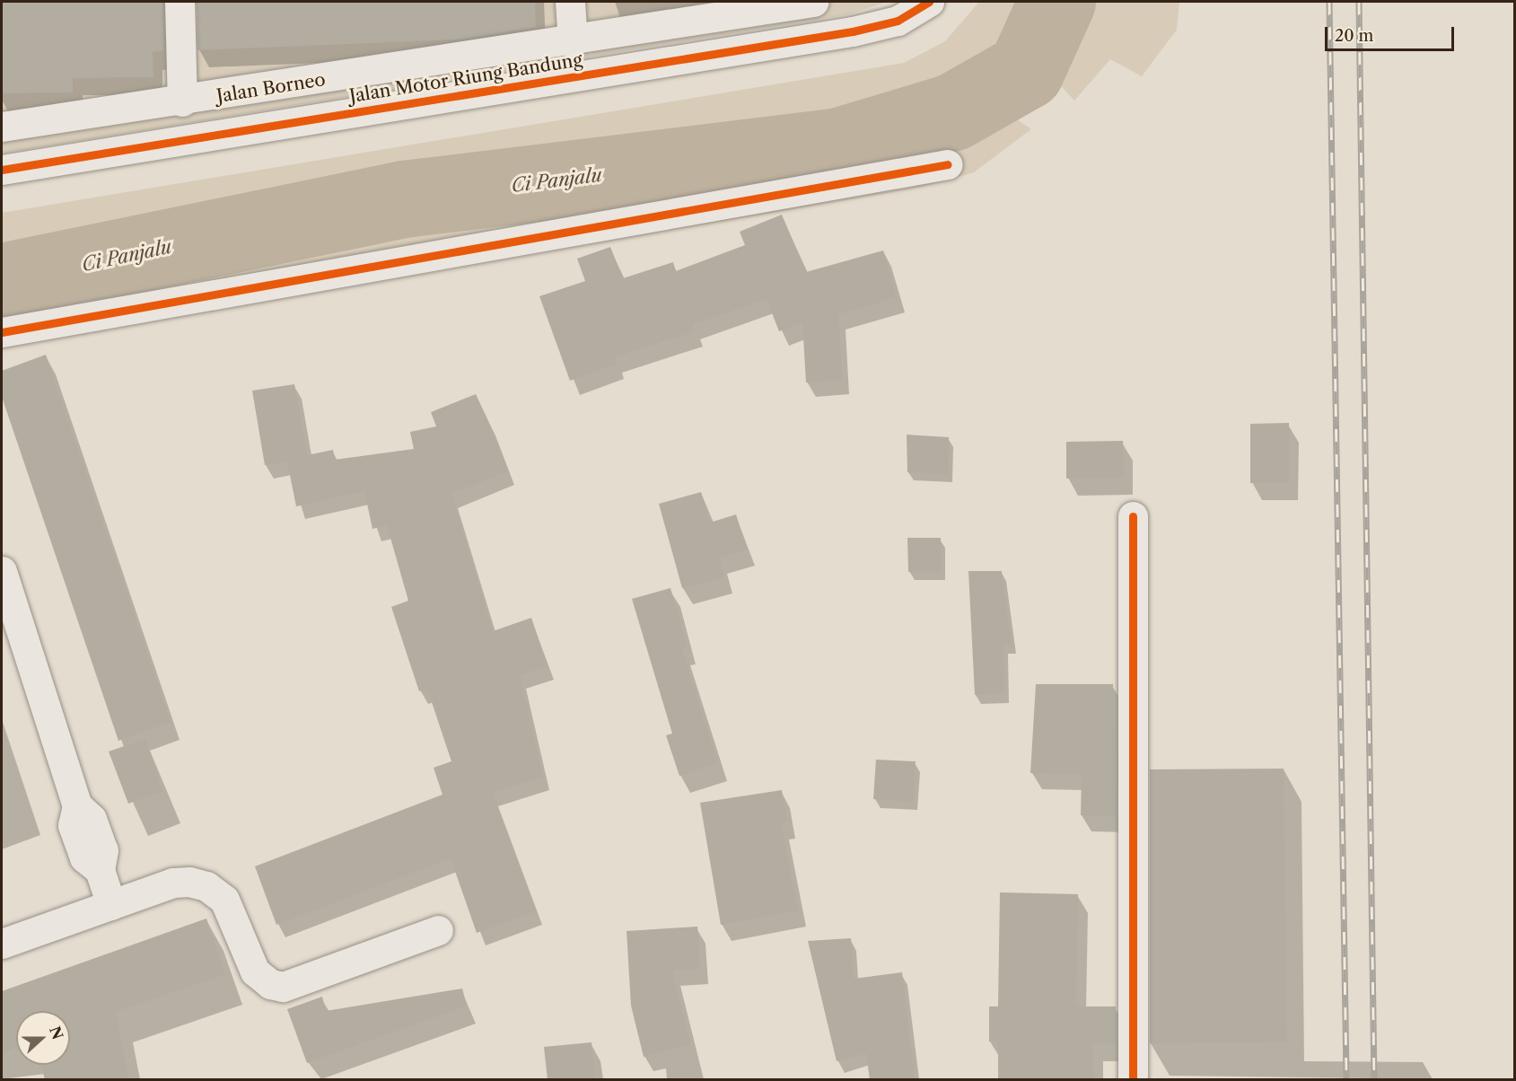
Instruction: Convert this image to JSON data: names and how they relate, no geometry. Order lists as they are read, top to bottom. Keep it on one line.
{"streets":{"street":["Jalan Motor Riung Bandung","Jalan Borneo"]},"water":["Ci Panjalu"],"scale_bar":"20 m","north":"right"}
